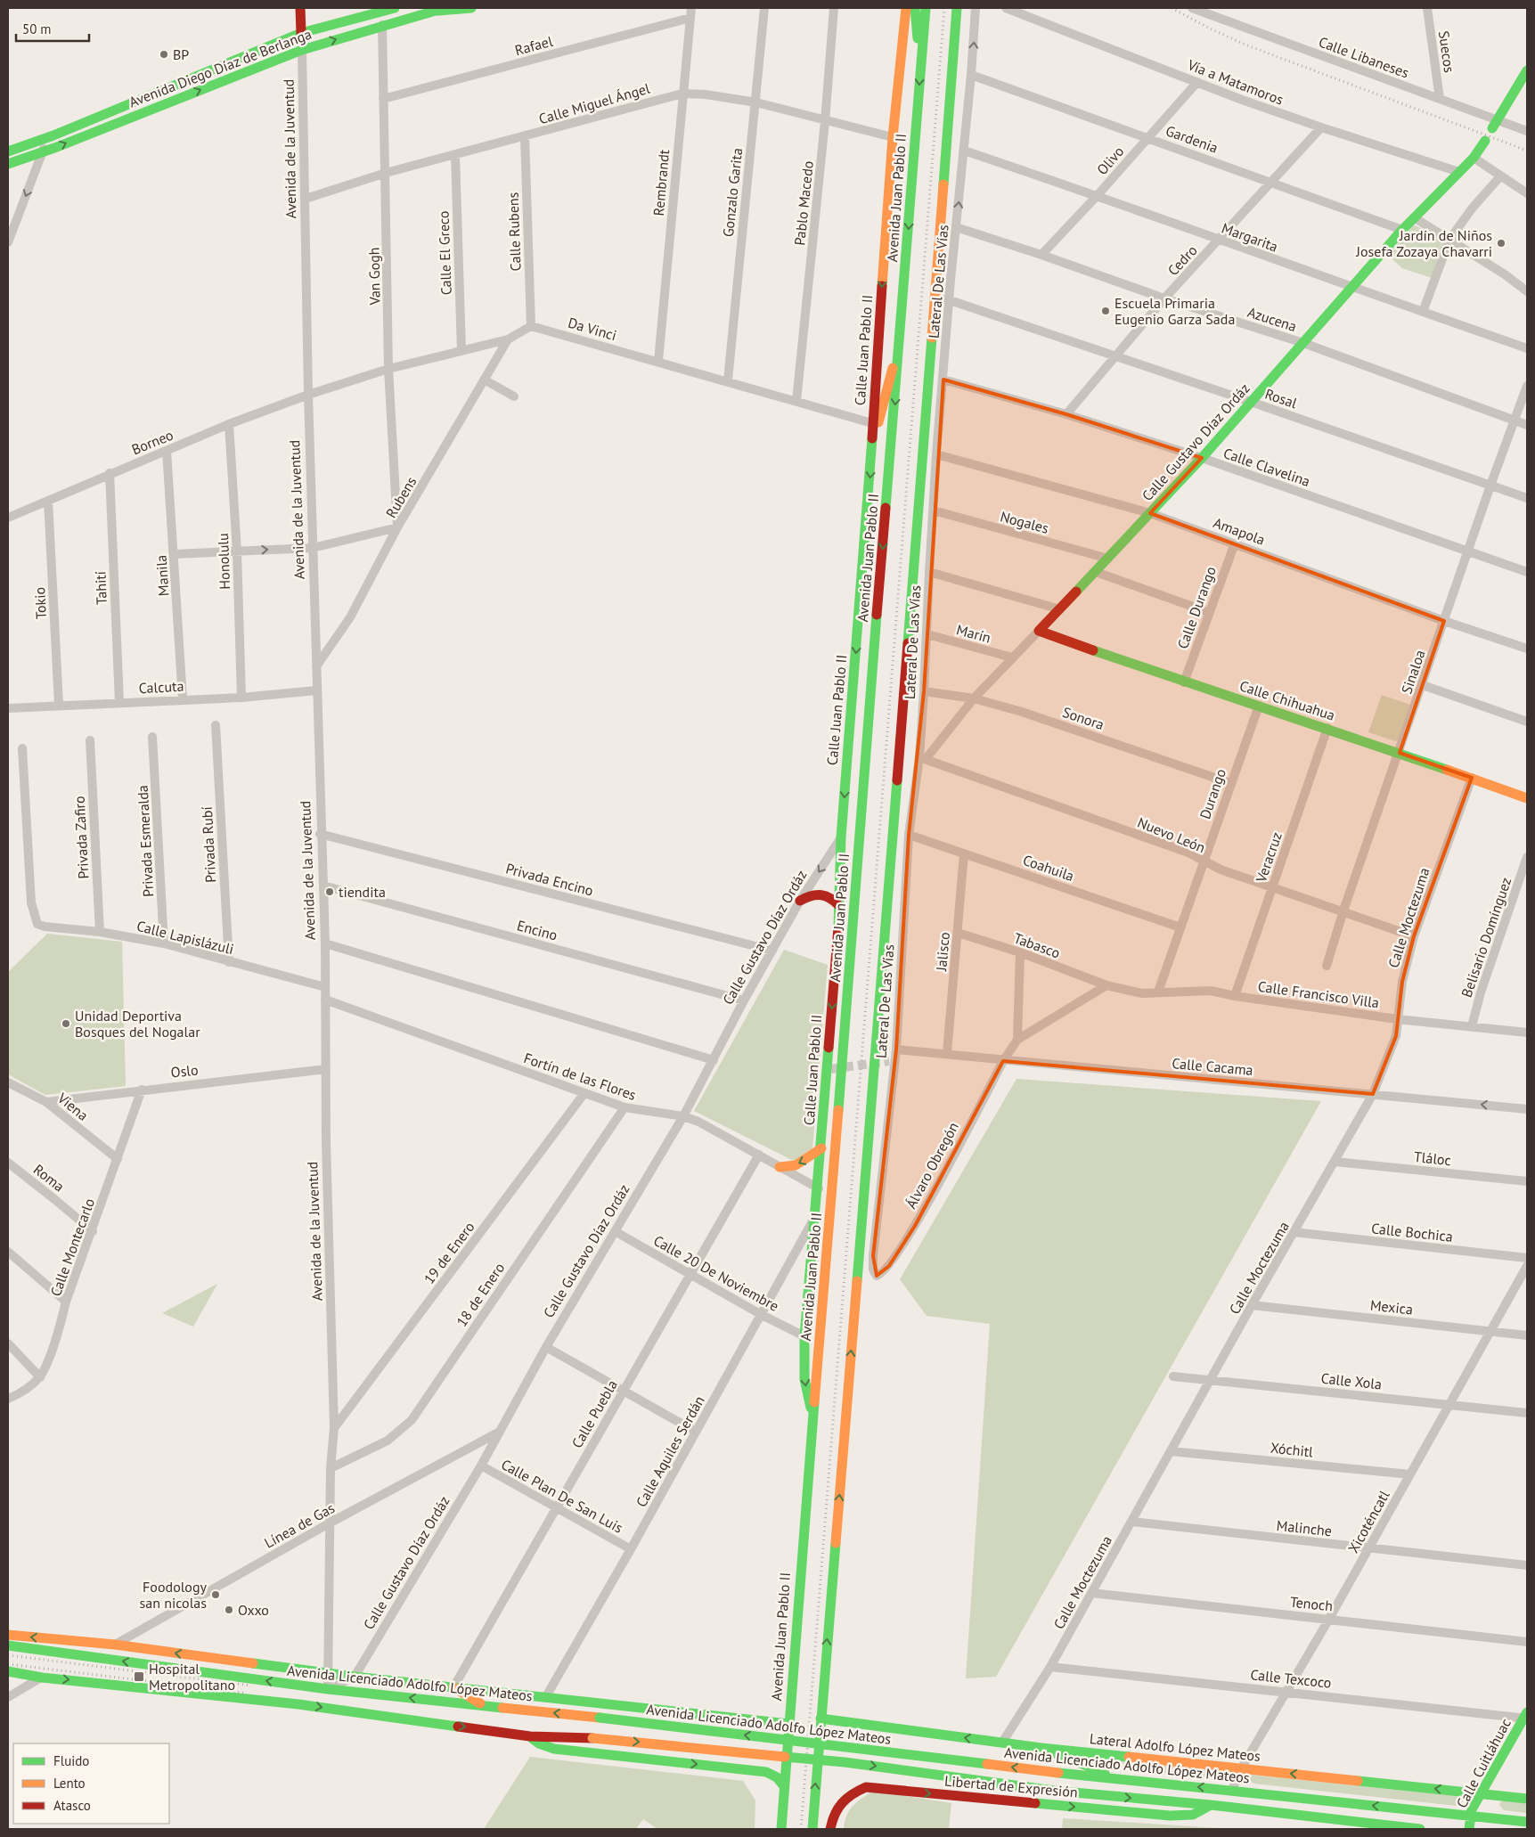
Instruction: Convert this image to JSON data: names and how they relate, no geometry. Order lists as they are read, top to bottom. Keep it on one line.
{"streets":{"main road":["Avenida Diego Díaz de Berlanga","Avenida Juan Pablo II","Calle Juan Pablo II","Calle Gustavo Díaz Ordáz","Calle Chihuahua","Avenida Licenciado Adolfo López Mateos","Lateral Adolfo López Mateos","Calle Cuitláhuac","Libertad de Expresión"],"street":["Rafael","Suecos","Calle Libaneses","Vía a Matamoros","Calle Miguel Ángel","Gardenia","Avenida de la Juventud","Olivo","Rembrandt","Gonzalo Garita","Pablo Macedo","Calle Rubens","Margarita","Calle El Greco","Cedro","Van Gogh","Lateral De Las Vías","Azucena","Da Vinci","Rosal","Borneo","Calle Clavelina","Rubens","Nogales","Amapola","Honolulu","Manila","Tahití","Tokio","Calle Durango","Marín","Sinaloa","Calcuta","Sonora","Durango","Nuevo León","Privada Zafiro","Privada Esmeralda","Privada Rubí","Veracruz","Coahuila","Privada Encino","Calle Moctezuma","Encino","Calle Lapislázuli","Belisario Domínguez","Tabasco","Jalisco","Calle Francisco Villa","Calle Cacama","Oslo","Fortín de las Flores","Viena","Tláloc","Álvaro Obregón","Roma","Calle Bochica","Calle Montecarlo","19 de Enero","Calle 20 De Noviembre","18 de Enero","Mexica","Calle Xola","Calle Puebla","Xóchitl","Calle Aquiles Serdán","Calle Plan De San Luis","Xicoténcatl","Línea de Gas","Malinche","Tenoch","Calle Texcoco"]},"crossings":[["Rafael","Rembrandt"],["Rafael","Van Gogh"],["Suecos","Calle Libaneses"],["Avenida Diego Díaz de Berlanga","Avenida de la Juventud"],["Avenida Diego Díaz de Berlanga","Van Gogh"],["Vía a Matamoros","Olivo"],["Vía a Matamoros","Cedro"],["Vía a Matamoros","Calle Gustavo Díaz Ordáz"],["Calle Miguel Ángel","Avenida de la Juventud"],["Calle Miguel Ángel","Rembrandt"],["Calle Miguel Ángel","Gonzalo Garita"],["Calle Miguel Ángel","Pablo Macedo"],["Calle Miguel Ángel","Calle Rubens"],["Calle Miguel Ángel","Calle El Greco"],["Calle Miguel Ángel","Van Gogh"],["Calle Miguel Ángel","Calle Juan Pablo II"],["Gardenia","Olivo"],["Gardenia","Cedro"],["Gardenia","Lateral De Las Vías"],["Gardenia","Calle Gustavo Díaz Ordáz"],["Avenida de la Juventud","Borneo"],["Avenida de la Juventud","Rubens"],["Avenida de la Juventud","Calcuta"],["Avenida de la Juventud","Privada Encino"],["Avenida de la Juventud","Encino"],["Avenida de la Juventud","Calle Lapislázuli"],["Avenida de la Juventud","Oslo"],["Avenida de la Juventud","Fortín de las Flores"],["Avenida de la Juventud","19 de Enero"],["Avenida de la Juventud","18 de Enero"],["Avenida de la Juventud","Línea de Gas"],["Avenida de la Juventud","Avenida Licenciado Adolfo López Mateos"],["Olivo","Margarita"],["Olivo","Azucena"],["Rembrandt","Da Vinci"],["Gonzalo Garita","Da Vinci"],["Avenida Juan Pablo II","Calle Juan Pablo II"],["Pablo Macedo","Da Vinci"],["Calle Rubens","Da Vinci"],["Margarita","Cedro"],["Margarita","Lateral De Las Vías"],["Margarita","Calle Gustavo Díaz Ordáz"],["Cedro","Azucena"],["Cedro","Rosal"],["Cedro","Calle Clavelina"],["Van Gogh","Rubens"],["Lateral De Las Vías","Azucena"],["Lateral De Las Vías","Rosal"],["Lateral De Las Vías","Calle Gustavo Díaz Ordáz"],["Lateral De Las Vías","Calle Clavelina"],["Lateral De Las Vías","Nogales"],["Lateral De Las Vías","Amapola"],["Lateral De Las Vías","Marín"],["Lateral De Las Vías","Sonora"],["Lateral De Las Vías","Nuevo León"],["Lateral De Las Vías","Coahuila"],["Lateral De Las Vías","Calle Cacama"],["Lateral De Las Vías","Álvaro Obregón"],["Azucena","Calle Gustavo Díaz Ordáz"],["Azucena","Sinaloa"],["Da Vinci","Calle Juan Pablo II"],["Calle Juan Pablo II","Calle Gustavo Díaz Ordáz"],["Calle Juan Pablo II","Fortín de las Flores"],["Calle Juan Pablo II","Calle 20 De Noviembre"],["Calle Juan Pablo II","Calle Aquiles Serdán"],["Rosal","Calle Gustavo Díaz Ordáz"],["Rosal","Sinaloa"],["Borneo","Honolulu"],["Borneo","Manila"],["Borneo","Tahití"],["Borneo","Tokio"],["Calle Gustavo Díaz Ordáz","Calle Clavelina"],["Calle Gustavo Díaz Ordáz","Nogales"],["Calle Gustavo Díaz Ordáz","Amapola"],["Calle Gustavo Díaz Ordáz","Marín"],["Calle Gustavo Díaz Ordáz","Calle Chihuahua"],["Calle Gustavo Díaz Ordáz","Sonora"],["Calle Gustavo Díaz Ordáz","Nuevo León"],["Calle Gustavo Díaz Ordáz","Privada Encino"],["Calle Gustavo Díaz Ordáz","Encino"],["Calle Gustavo Díaz Ordáz","Fortín de las Flores"],["Calle Gustavo Díaz Ordáz","Calle 20 De Noviembre"],["Calle Gustavo Díaz Ordáz","Calle Plan De San Luis"],["Calle Gustavo Díaz Ordáz","Línea de Gas"],["Calle Clavelina","Sinaloa"],["Amapola","Calle Durango"],["Amapola","Sinaloa"],["Honolulu","Calcuta"],["Manila","Calcuta"],["Tahití","Calcuta"],["Tokio","Calcuta"],["Calle Durango","Calle Chihuahua"],["Sinaloa","Calle Chihuahua"],["Sinaloa","Nuevo León"],["Calle Chihuahua","Durango"],["Calle Chihuahua","Veracruz"],["Calle Chihuahua","Calle Moctezuma"],["Sonora","Durango"],["Durango","Nuevo León"],["Durango","Coahuila"],["Durango","Calle Francisco Villa"],["Nuevo León","Veracruz"],["Nuevo León","Calle Moctezuma"],["Privada Zafiro","Calle Lapislázuli"],["Privada Esmeralda","Calle Lapislázuli"],["Privada Rubí","Calle Lapislázuli"],["Veracruz","Calle Francisco Villa"],["Coahuila","Jalisco"],["Calle Moctezuma","Calle Francisco Villa"],["Calle Moctezuma","Calle Cacama"],["Calle Moctezuma","Tláloc"],["Calle Moctezuma","Calle Bochica"],["Calle Moctezuma","Mexica"],["Calle Moctezuma","Calle Xola"],["Calle Moctezuma","Xóchitl"],["Calle Moctezuma","Malinche"],["Calle Moctezuma","Tenoch"],["Calle Moctezuma","Calle Texcoco"],["Calle Moctezuma","Lateral Adolfo López Mateos"],["Belisario Domínguez","Calle Francisco Villa"],["Tabasco","Jalisco"],["Tabasco","Calle Francisco Villa"],["Jalisco","Calle Cacama"],["Calle Cacama","Álvaro Obregón"],["Oslo","Viena"],["Oslo","Calle Montecarlo"],["Fortín de las Flores","19 de Enero"],["Fortín de las Flores","18 de Enero"],["Fortín de las Flores","Calle Puebla"],["Viena","Calle Montecarlo"],["Roma","Calle Montecarlo"],["Calle 20 De Noviembre","Calle Puebla"],["Calle 20 De Noviembre","Calle Aquiles Serdán"],["Mexica","Xicoténcatl"],["Calle Xola","Xicoténcatl"],["Calle Puebla","Calle Plan De San Luis"],["Xóchitl","Xicoténcatl"],["Calle Aquiles Serdán","Calle Plan De San Luis"],["Xicoténcatl","Malinche"],["Xicoténcatl","Tenoch"],["Xicoténcatl","Calle Texcoco"],["Xicoténcatl","Avenida Licenciado Adolfo López Mateos"],["Xicoténcatl","Lateral Adolfo López Mateos"],["Calle Texcoco","Calle Cuitláhuac"],["Avenida Licenciado Adolfo López Mateos","Calle Cuitláhuac"],["Avenida Licenciado Adolfo López Mateos","Libertad de Expresión"],["Lateral Adolfo López Mateos","Calle Cuitláhuac"]],"one_way":["Lateral Adolfo López Mateos","Libertad de Expresión"],"places":{"other":["BP","Jardín de Niños Josefa Zozaya Chavarri","Escuela Primaria Eugenio Garza Sada","tiendita","Unidad Deportiva Bosques del Nogalar","Foodology san nicolas","Oxxo"],"transit":["Hospital Metropolitano"]},"legend":["Fluido","Lento","Atasco"],"scale_bar":"50 m"}
